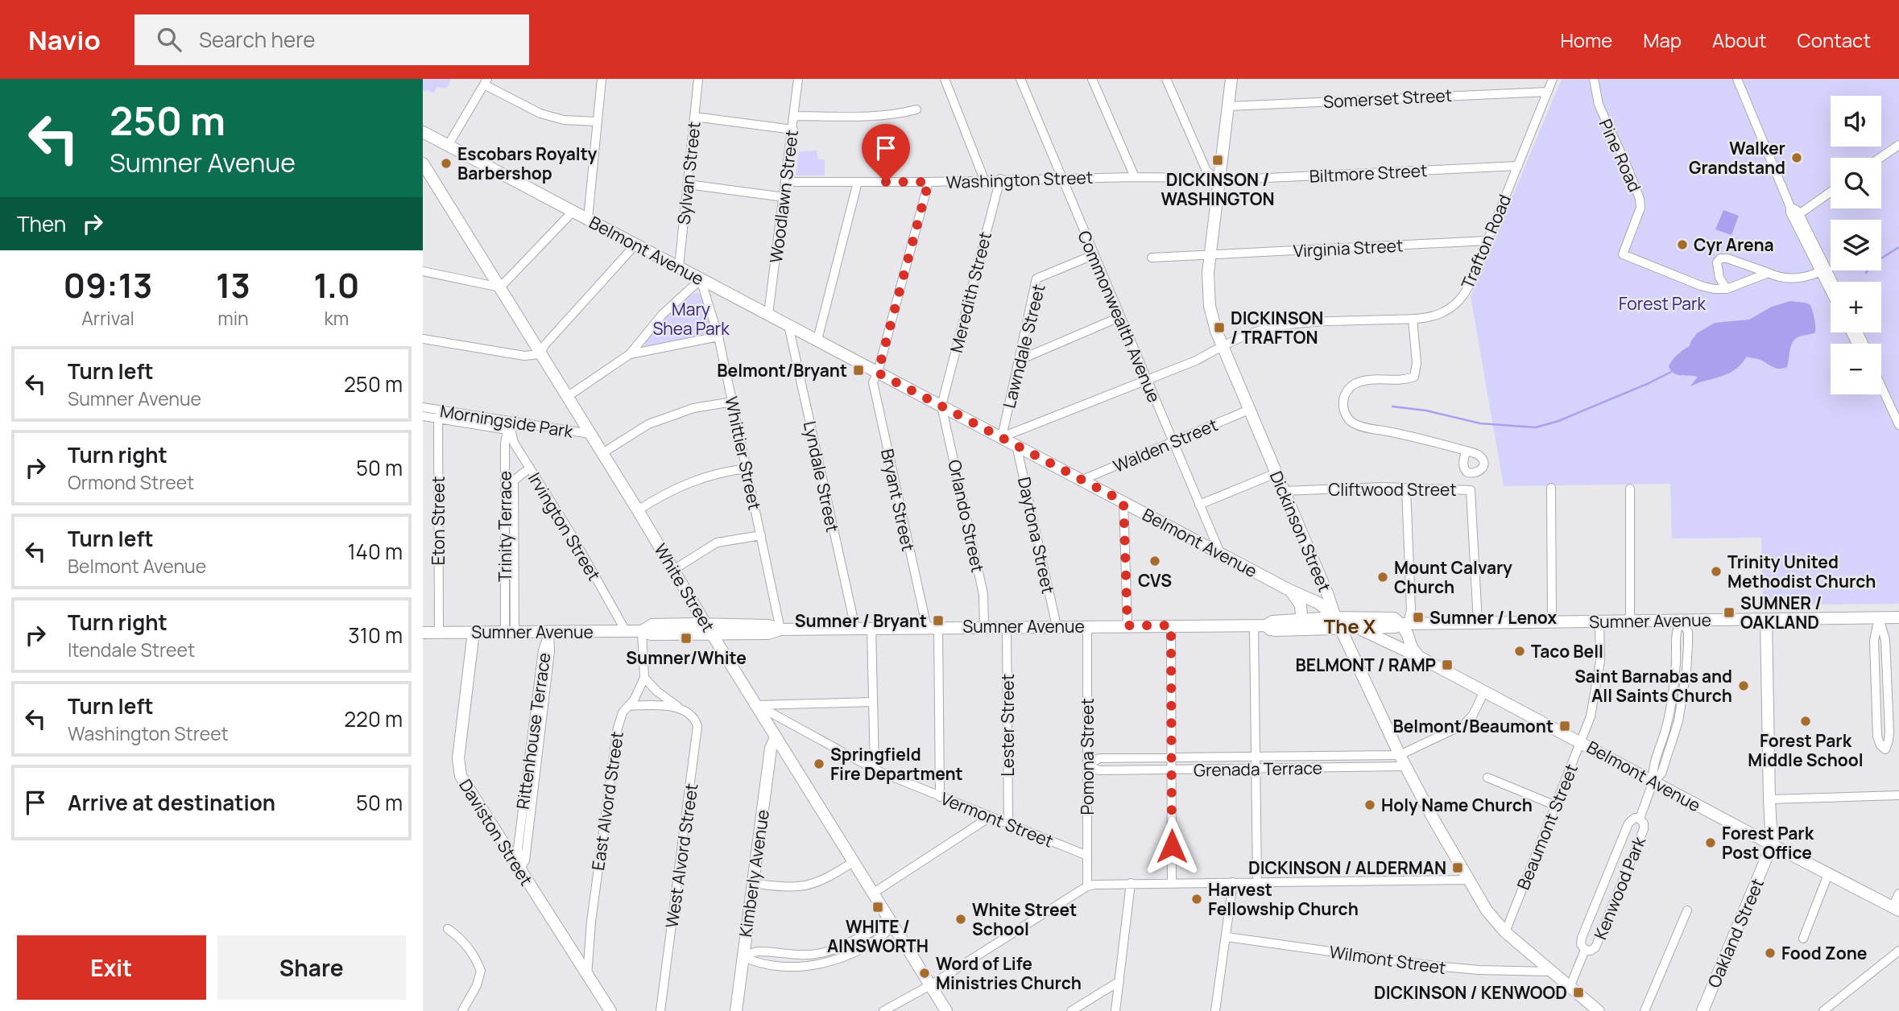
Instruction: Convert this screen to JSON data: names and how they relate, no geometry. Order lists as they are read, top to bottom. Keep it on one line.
{"streets":{"main road":["Belmont Avenue","Dickinson Street","White Street","Sumner Avenue","Daviston Street","Kimberly Avenue","Oakland Street"],"street":["Somerset Street","Pine Road","Sylvan Street","Biltmore Street","Washington Street","Woodlawn Street","Trafton Road","Virginia Street","Meredith Street","Commonwealth Avenue","Lawndale Street","Morningside Park","Walden Street","Whittier Street","Lyndale Street","Cliftwood Street","Bryant Street","Orlando Street","Eton Street","Trinity Terrace","Irvington Street","Daytona Street","Lester Street","Rittenhouse Terrace","Pomona Street","Grenada Terrace","East Alvord Street","Vermont Street","Beaumont Street","West Alvord Street","Kenwood Park","Wilmont Street"]},"crossings":[["Somerset Street","Trafton Road"],["Somerset Street","Dickinson Street"],["Sylvan Street","Belmont Avenue"],["Biltmore Street","Washington Street"],["Biltmore Street","Trafton Road"],["Biltmore Street","Dickinson Street"],["Washington Street","Woodlawn Street"],["Washington Street","Meredith Street"],["Washington Street","Commonwealth Avenue"],["Washington Street","Bryant Street"],["Washington Street","Dickinson Street"],["Woodlawn Street","Belmont Avenue"],["Trafton Road","Virginia Street"],["Trafton Road","Belmont Avenue"],["Trafton Road","Commonwealth Avenue"],["Trafton Road","Lawndale Street"],["Trafton Road","Dickinson Street"],["Virginia Street","Dickinson Street"],["Belmont Avenue","Meredith Street"],["Belmont Avenue","Commonwealth Avenue"],["Belmont Avenue","Lawndale Street"],["Belmont Avenue","Walden Street"],["Belmont Avenue","Whittier Street"],["Belmont Avenue","Lyndale Street"],["Belmont Avenue","Bryant Street"],["Belmont Avenue","Orlando Street"],["Belmont Avenue","Dickinson Street"],["Belmont Avenue","Daytona Street"],["Belmont Avenue","Sumner Avenue"],["Belmont Avenue","Beaumont Street"],["Belmont Avenue","Kenwood Park"],["Belmont Avenue","Oakland Street"],["Meredith Street","Orlando Street"],["Commonwealth Avenue","Lawndale Street"],["Commonwealth Avenue","Walden Street"],["Morningside Park","Eton Street"],["Morningside Park","Trinity Terrace"],["Morningside Park","Irvington Street"],["Morningside Park","White Street"],["Walden Street","Dickinson Street"],["Whittier Street","Sumner Avenue"],["Lyndale Street","Sumner Avenue"],["Cliftwood Street","Dickinson Street"],["Cliftwood Street","Sumner Avenue"],["Bryant Street","Sumner Avenue"],["Bryant Street","Vermont Street"],["Orlando Street","Sumner Avenue"],["Eton Street","Sumner Avenue"],["Trinity Terrace","Irvington Street"],["Trinity Terrace","Sumner Avenue"],["Irvington Street","Sumner Avenue"],["Dickinson Street","Sumner Avenue"],["Dickinson Street","Grenada Terrace"],["Dickinson Street","Beaumont Street"],["Dickinson Street","Kenwood Park"],["Dickinson Street","Wilmont Street"],["Daytona Street","Sumner Avenue"],["White Street","Sumner Avenue"],["White Street","Vermont Street"],["White Street","Kimberly Avenue"],["Sumner Avenue","Lester Street"],["Sumner Avenue","Rittenhouse Terrace"],["Sumner Avenue","Pomona Street"],["Sumner Avenue","East Alvord Street"],["Sumner Avenue","Beaumont Street"],["Sumner Avenue","Daviston Street"],["Sumner Avenue","Oakland Street"],["Lester Street","Vermont Street"],["Rittenhouse Terrace","Daviston Street"],["Pomona Street","Grenada Terrace"],["Pomona Street","Vermont Street"],["East Alvord Street","Daviston Street"],["East Alvord Street","West Alvord Street"]],"districts":["The X"],"parks":["Forest Park","Mary Shea Park"],"places":{"other":["Walker Grandstand","Escobars Royalty Barbershop","Cyr Arena","CVS","Trinity United Methodist Church","Mount Calvary Church","Taco Bell","Saint Barnabas and All Saints Church","Forest Park Middle School","Springfield Fire Department","Holy Name Church","Forest Park Post Office","Harvest Fellowship Church","White Street School","Food Zone","Word of Life Ministries Church"],"transit":["DICKINSON / WASHINGTON","DICKINSON / TRAFTON","Belmont/Bryant","SUMNER / OAKLAND","Sumner / Lenox","Sumner / Bryant","Sumner/White","BELMONT / RAMP","Belmont/Beaumont","DICKINSON / ALDERMAN","WHITE / AINSWORTH","DICKINSON / KENWOOD"]},"page":{"header":"Navio","search":"Search here","nav":["Home","Map","About","Contact"],"turn":["250 m","Sumner Avenue"],"map_buttons":["+","−"],"then":"Then","eta":["09:13","Arrival","13","min","1.0","km"],"list":[{"name":"Turn left","note":"Sumner Avenue","value":"250 m"},{"name":"Turn right","note":"Ormond Street","value":"50 m"},{"name":"Turn left","note":"Belmont Avenue","value":"140 m"},{"name":"Turn right","note":"Itendale Street","value":"310 m"},{"name":"Turn left","note":"Washington Street","value":"220 m"},{"name":"Arrive at destination","value":"50 m"}],"buttons":["Exit","Share"]}}
